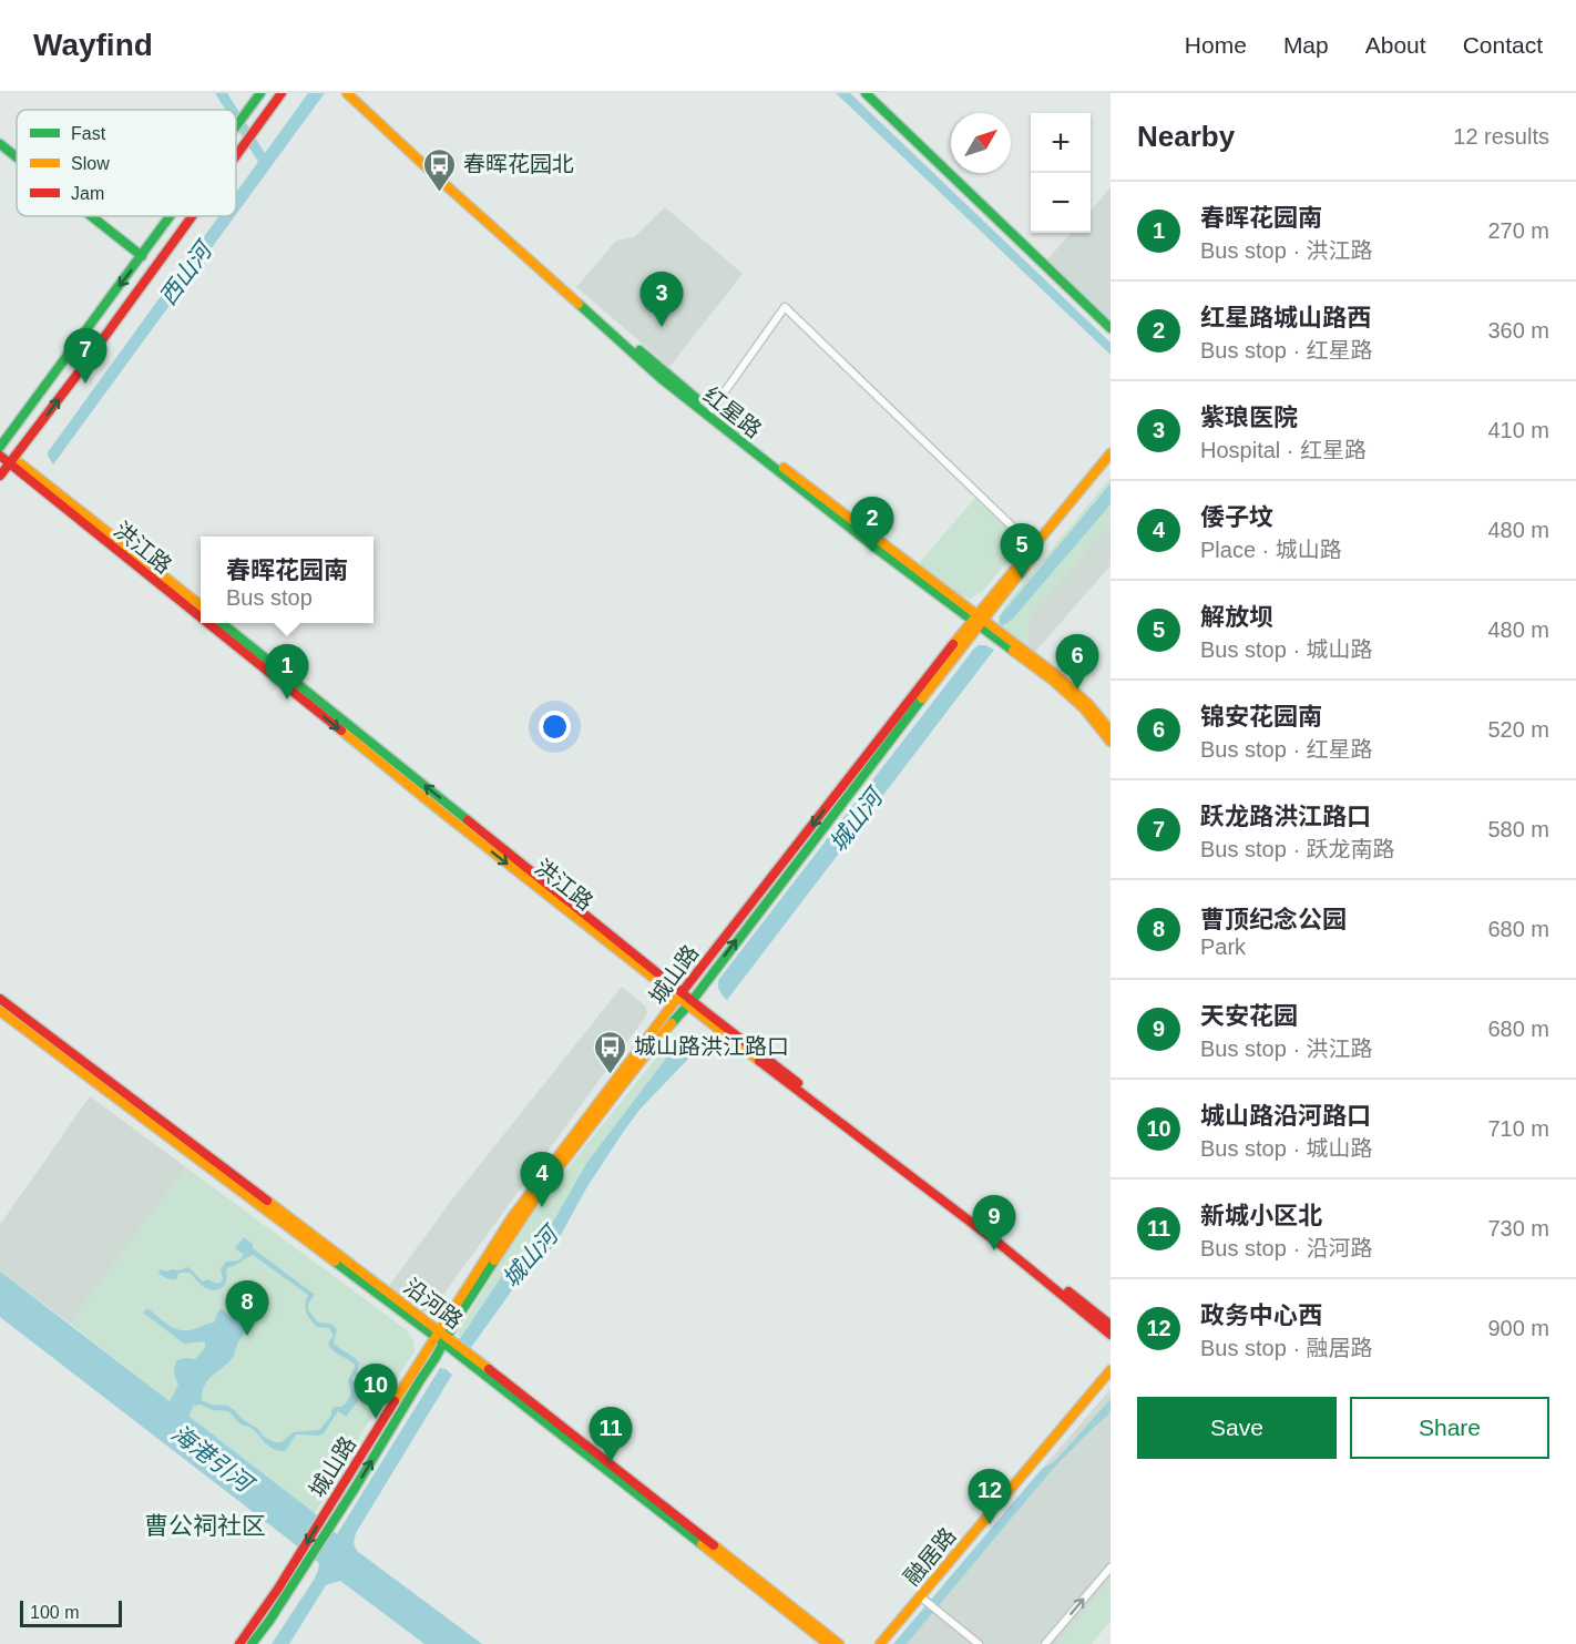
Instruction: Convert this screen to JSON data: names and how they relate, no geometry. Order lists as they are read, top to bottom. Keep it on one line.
{"streets":{"main road":["红星路","洪江路","城山路","沿河路","融居路"]},"crossings":[["红星路","城山路"],["洪江路","城山路"],["城山路","沿河路"]],"districts":["曹公祠社区"],"water":["西山河","城山河","海港引河"],"places":{"bus stop":["春晖花园北","城山路洪江路口"]},"legend":["Fast","Slow","Jam"],"scale_bar":"100 m","north":"top right","page":{"header":"Wayfind","nav":["Home","Map","About","Contact"],"heading":["Nearby","12 results"],"map_buttons":["+","−"],"list":[{"mark":"1","name":"春晖花园南","note":"Bus stop · 洪江路","value":"270 m"},{"mark":"2","name":"红星路城山路西","note":"Bus stop · 红星路","value":"360 m"},{"mark":"3","name":"紫琅医院","note":"Hospital · 红星路","value":"410 m"},{"mark":"4","name":"倭子坟","note":"Place · 城山路","value":"480 m"},{"mark":"5","name":"解放坝","note":"Bus stop · 城山路","value":"480 m"},{"mark":"6","name":"锦安花园南","note":"Bus stop · 红星路","value":"520 m"},{"mark":"7","name":"跃龙路洪江路口","note":"Bus stop · 跃龙南路","value":"580 m"},{"mark":"8","name":"曹顶纪念公园","note":"Park","value":"680 m"},{"mark":"9","name":"天安花园","note":"Bus stop · 洪江路","value":"680 m"},{"mark":"10","name":"城山路沿河路口","note":"Bus stop · 城山路","value":"710 m"},{"mark":"11","name":"新城小区北","note":"Bus stop · 沿河路","value":"730 m"},{"mark":"12","name":"政务中心西","note":"Bus stop · 融居路","value":"900 m"}],"pins":["3","7","2","5","6","1","4","9","8","10","11","12"],"popup":["春晖花园南","Bus stop"],"buttons":["Save","Share"],"scale":"100 m"}}
